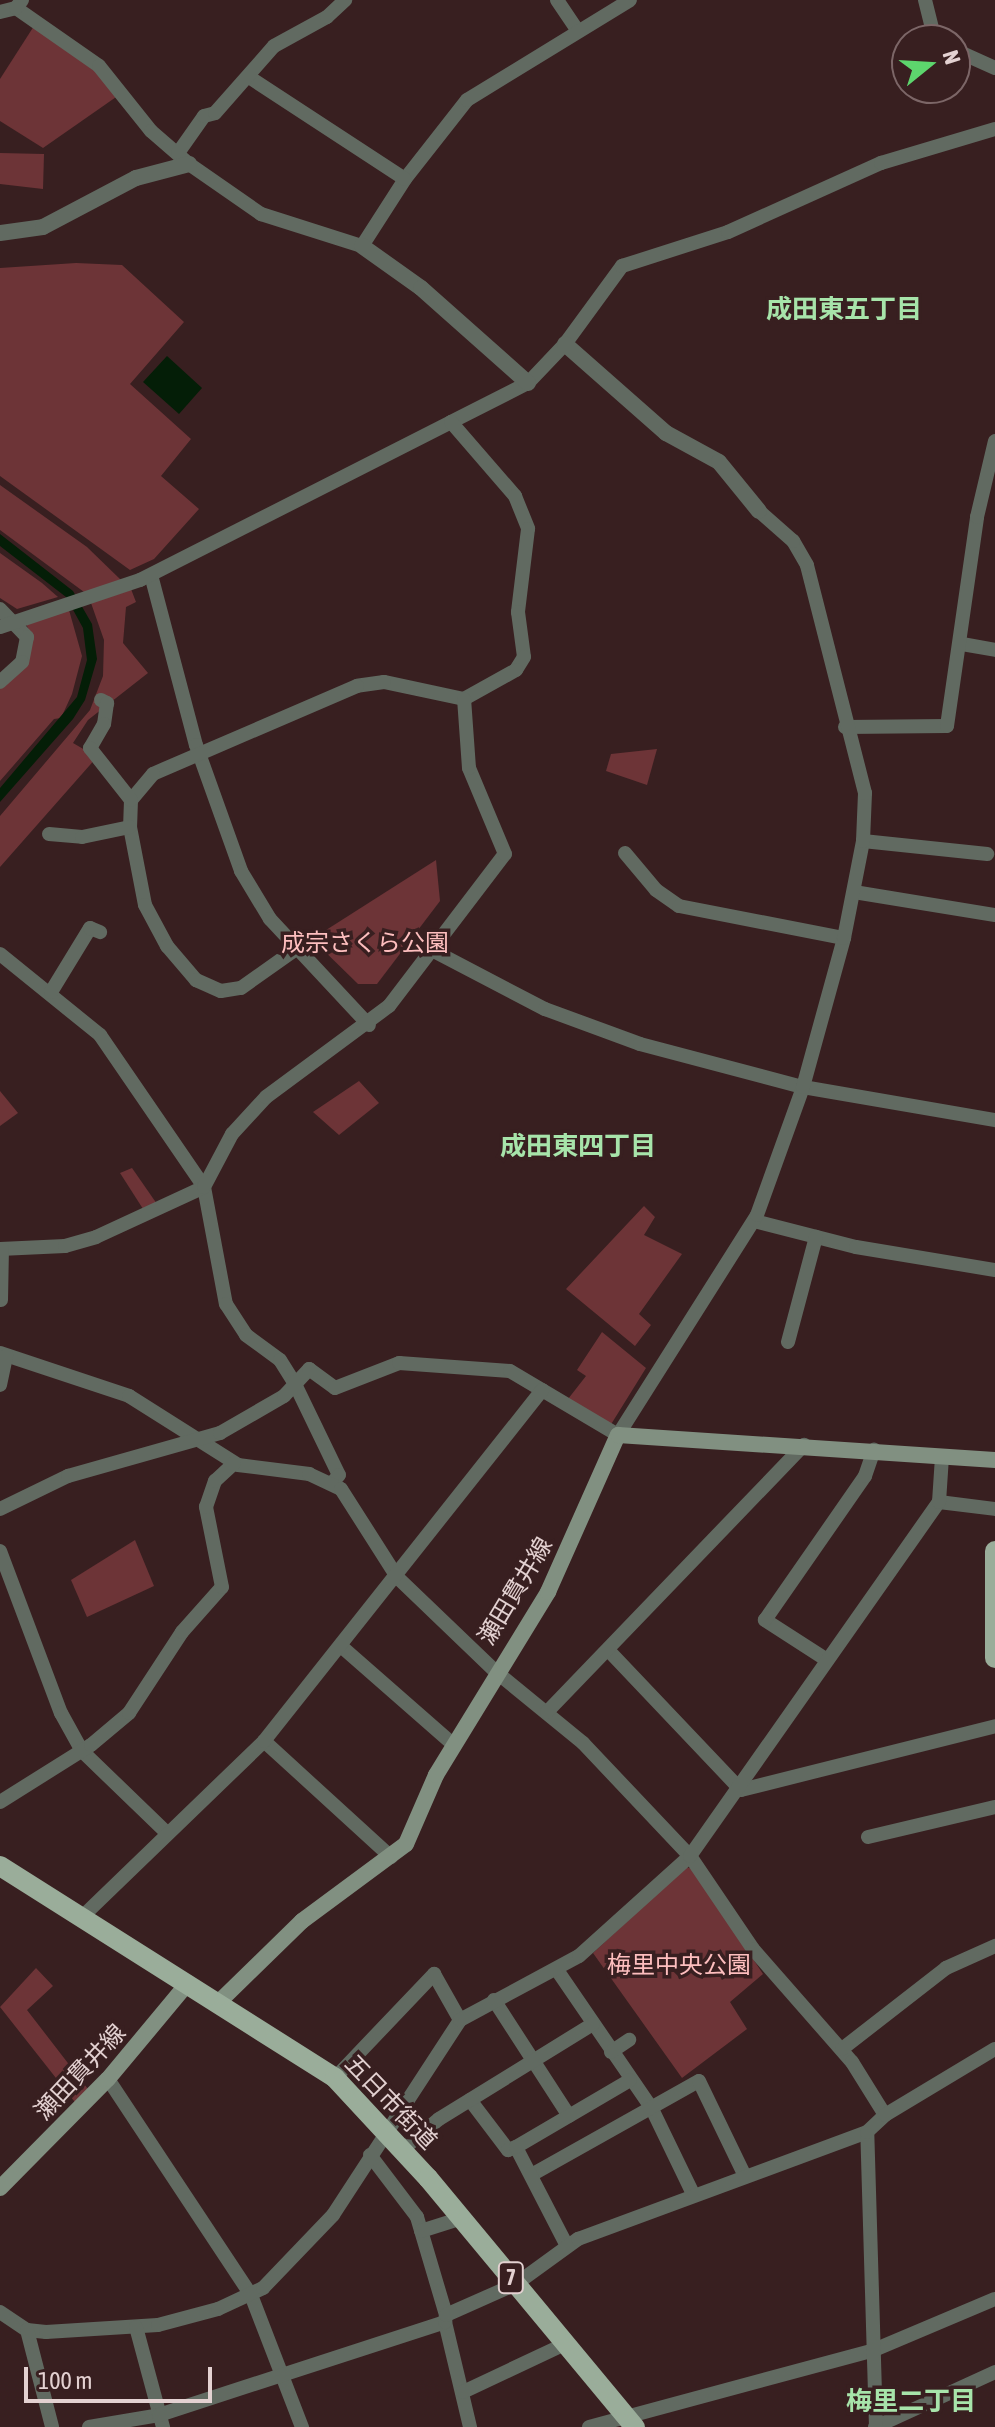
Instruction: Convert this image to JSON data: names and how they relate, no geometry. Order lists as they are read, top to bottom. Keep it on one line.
{"streets":{"main road":["瀬田貫井線","五日市街道","7"]},"crossings":[["瀬田貫井線","五日市街道"]],"districts":["成田東五丁目","成田東四丁目","梅里二丁目"],"parks":["成宗さくら公園","梅里中央公園"],"scale_bar":"100 m","north":"right"}
